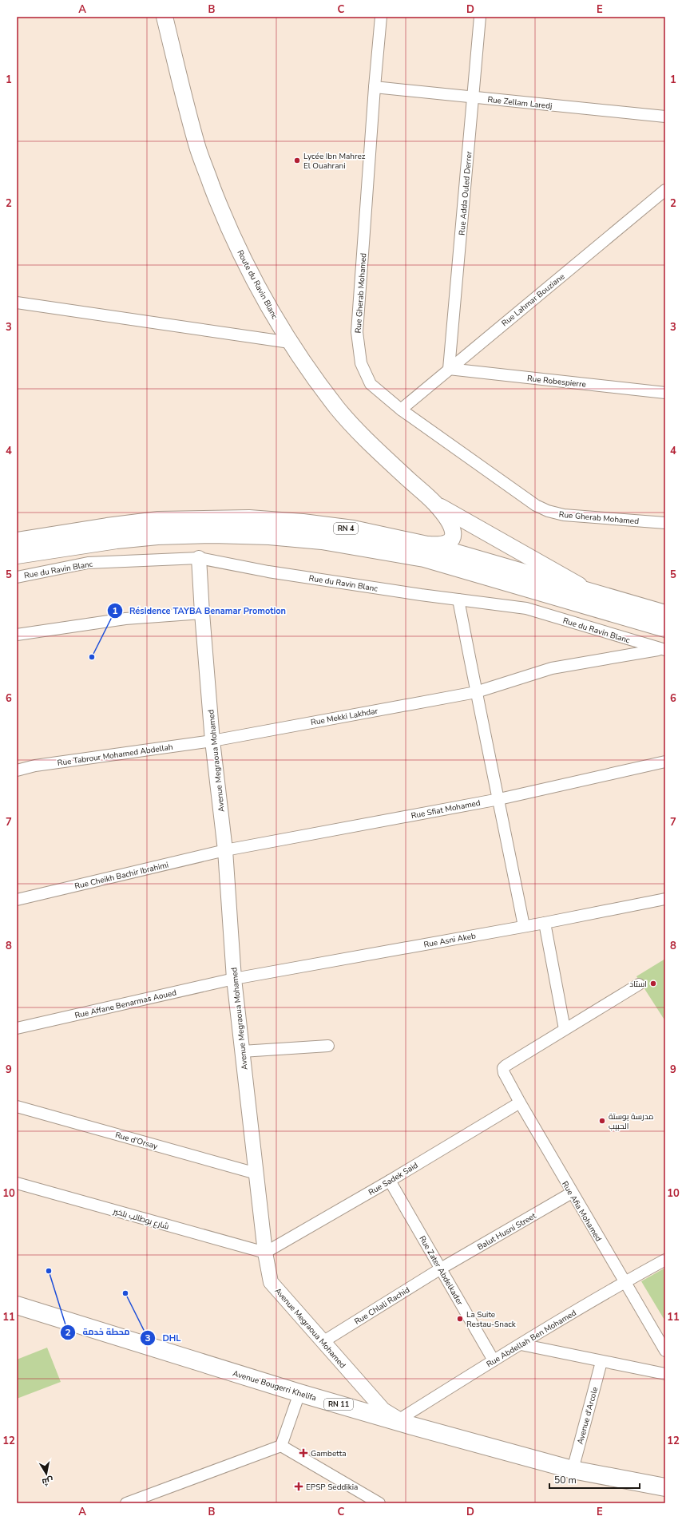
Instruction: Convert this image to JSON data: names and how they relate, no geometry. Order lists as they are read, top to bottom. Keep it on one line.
{"streets":{"main road":["Route du Ravin Blanc","RN 4","Avenue Bougerri Khelifa","RN 11"],"street":["Rue Zellam Laredj","Rue Adda Ouled Derrer","Rue Gherab Mohamed","Rue Lahmar Bouziane","Rue Robespierre","Rue du Ravin Blanc","Rue Mekki Lakhdar","Rue Tabrour Mohamed Abdellah","Avenue Megraoua Mohamed","Rue Sfiat Mohamed","Rue Cheikh Bachir Ibrahimi","Rue Asni Akeb","Rue Affane Benarmas Aoued","Rue d'Orsay","Rue Sadek Said","Rue Afia Mohamed","شارع بوطالب بلخير","Balut Husni Street","Rue Zater Abdelkader","Rue Chlali Rachid","Rue Abdellah Ben Mohamed","Avenue d'Arcole"]},"crossings":[["Rue Zellam Laredj","Rue Adda Ouled Derrer"],["Rue Zellam Laredj","Rue Gherab Mohamed"],["Rue Adda Ouled Derrer","Rue Lahmar Bouziane"],["Rue Adda Ouled Derrer","Rue Robespierre"],["Rue Gherab Mohamed","Rue Lahmar Bouziane"],["Rue Lahmar Bouziane","Rue Robespierre"],["Rue du Ravin Blanc","Rue Mekki Lakhdar"],["Rue du Ravin Blanc","Avenue Megraoua Mohamed"],["Rue Mekki Lakhdar","Rue Tabrour Mohamed Abdellah"],["Rue Mekki Lakhdar","Avenue Megraoua Mohamed"],["Rue Tabrour Mohamed Abdellah","Avenue Megraoua Mohamed"],["Avenue Megraoua Mohamed","Rue Sfiat Mohamed"],["Avenue Megraoua Mohamed","Rue Cheikh Bachir Ibrahimi"],["Avenue Megraoua Mohamed","Rue Asni Akeb"],["Avenue Megraoua Mohamed","Rue Affane Benarmas Aoued"],["Avenue Megraoua Mohamed","Rue d'Orsay"],["Avenue Megraoua Mohamed","Rue Sadek Said"],["Avenue Megraoua Mohamed","شارع بوطالب بلخير"],["Avenue Megraoua Mohamed","Rue Chlali Rachid"],["Avenue Megraoua Mohamed","Rue Abdellah Ben Mohamed"],["Avenue Megraoua Mohamed","Avenue Bougerri Khelifa"],["Rue Sfiat Mohamed","Rue Cheikh Bachir Ibrahimi"],["Rue Asni Akeb","Rue Affane Benarmas Aoued"],["Rue Sadek Said","Rue Afia Mohamed"],["Rue Sadek Said","شارع بوطالب بلخير"],["Rue Sadek Said","Rue Zater Abdelkader"],["Rue Afia Mohamed","Balut Husni Street"],["Rue Afia Mohamed","Rue Abdellah Ben Mohamed"],["Balut Husni Street","Rue Zater Abdelkader"],["Balut Husni Street","Rue Chlali Rachid"],["Rue Zater Abdelkader","Rue Chlali Rachid"],["Rue Zater Abdelkader","Rue Abdellah Ben Mohamed"],["Rue Abdellah Ben Mohamed","Avenue Bougerri Khelifa"],["Avenue Bougerri Khelifa","Avenue d'Arcole"]],"places":{"other":["Lycée Ibn Mahrez El Ouahrani","Résidence TAYBA Benamar Promotion","استاد","مدرسة بوستة الحبيب","محطة خدمة","DHL","La Suite Restau-Snack"],"health":["Gambetta","EPSP Seddikia"]},"scale_bar":"50 m","north":"bottom","grid":{"columns":["A","B","C","D","E"],"rows":["1","2","3","4","5","6","7","8","9","10","11","12"]}}
